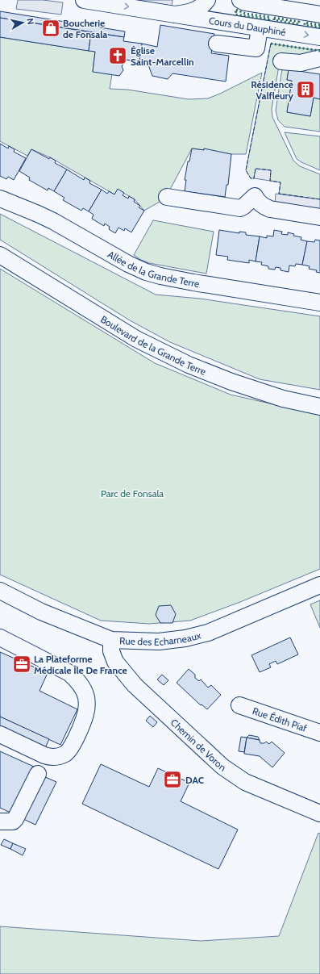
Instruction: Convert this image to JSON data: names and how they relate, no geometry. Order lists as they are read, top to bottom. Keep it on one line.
{"streets":{"street":["Cours du Dauphiné","Allée de la Grande Terre","Boulevard de la Grande Terre","Rue des Echarneaux","Rue Édith Piaf","Chemin de Voron"]},"crossings":[["Rue des Echarneaux","Chemin de Voron"]],"parks":["Parc de Fonsala"],"places":{"shop":["Boucherie de Fonsala"],"church":["Église Saint-Marcellin"],"building":["Résidence Valfleury"],"office":["La Plateforme Médicale Île De France","DAC"]},"north":"right"}
